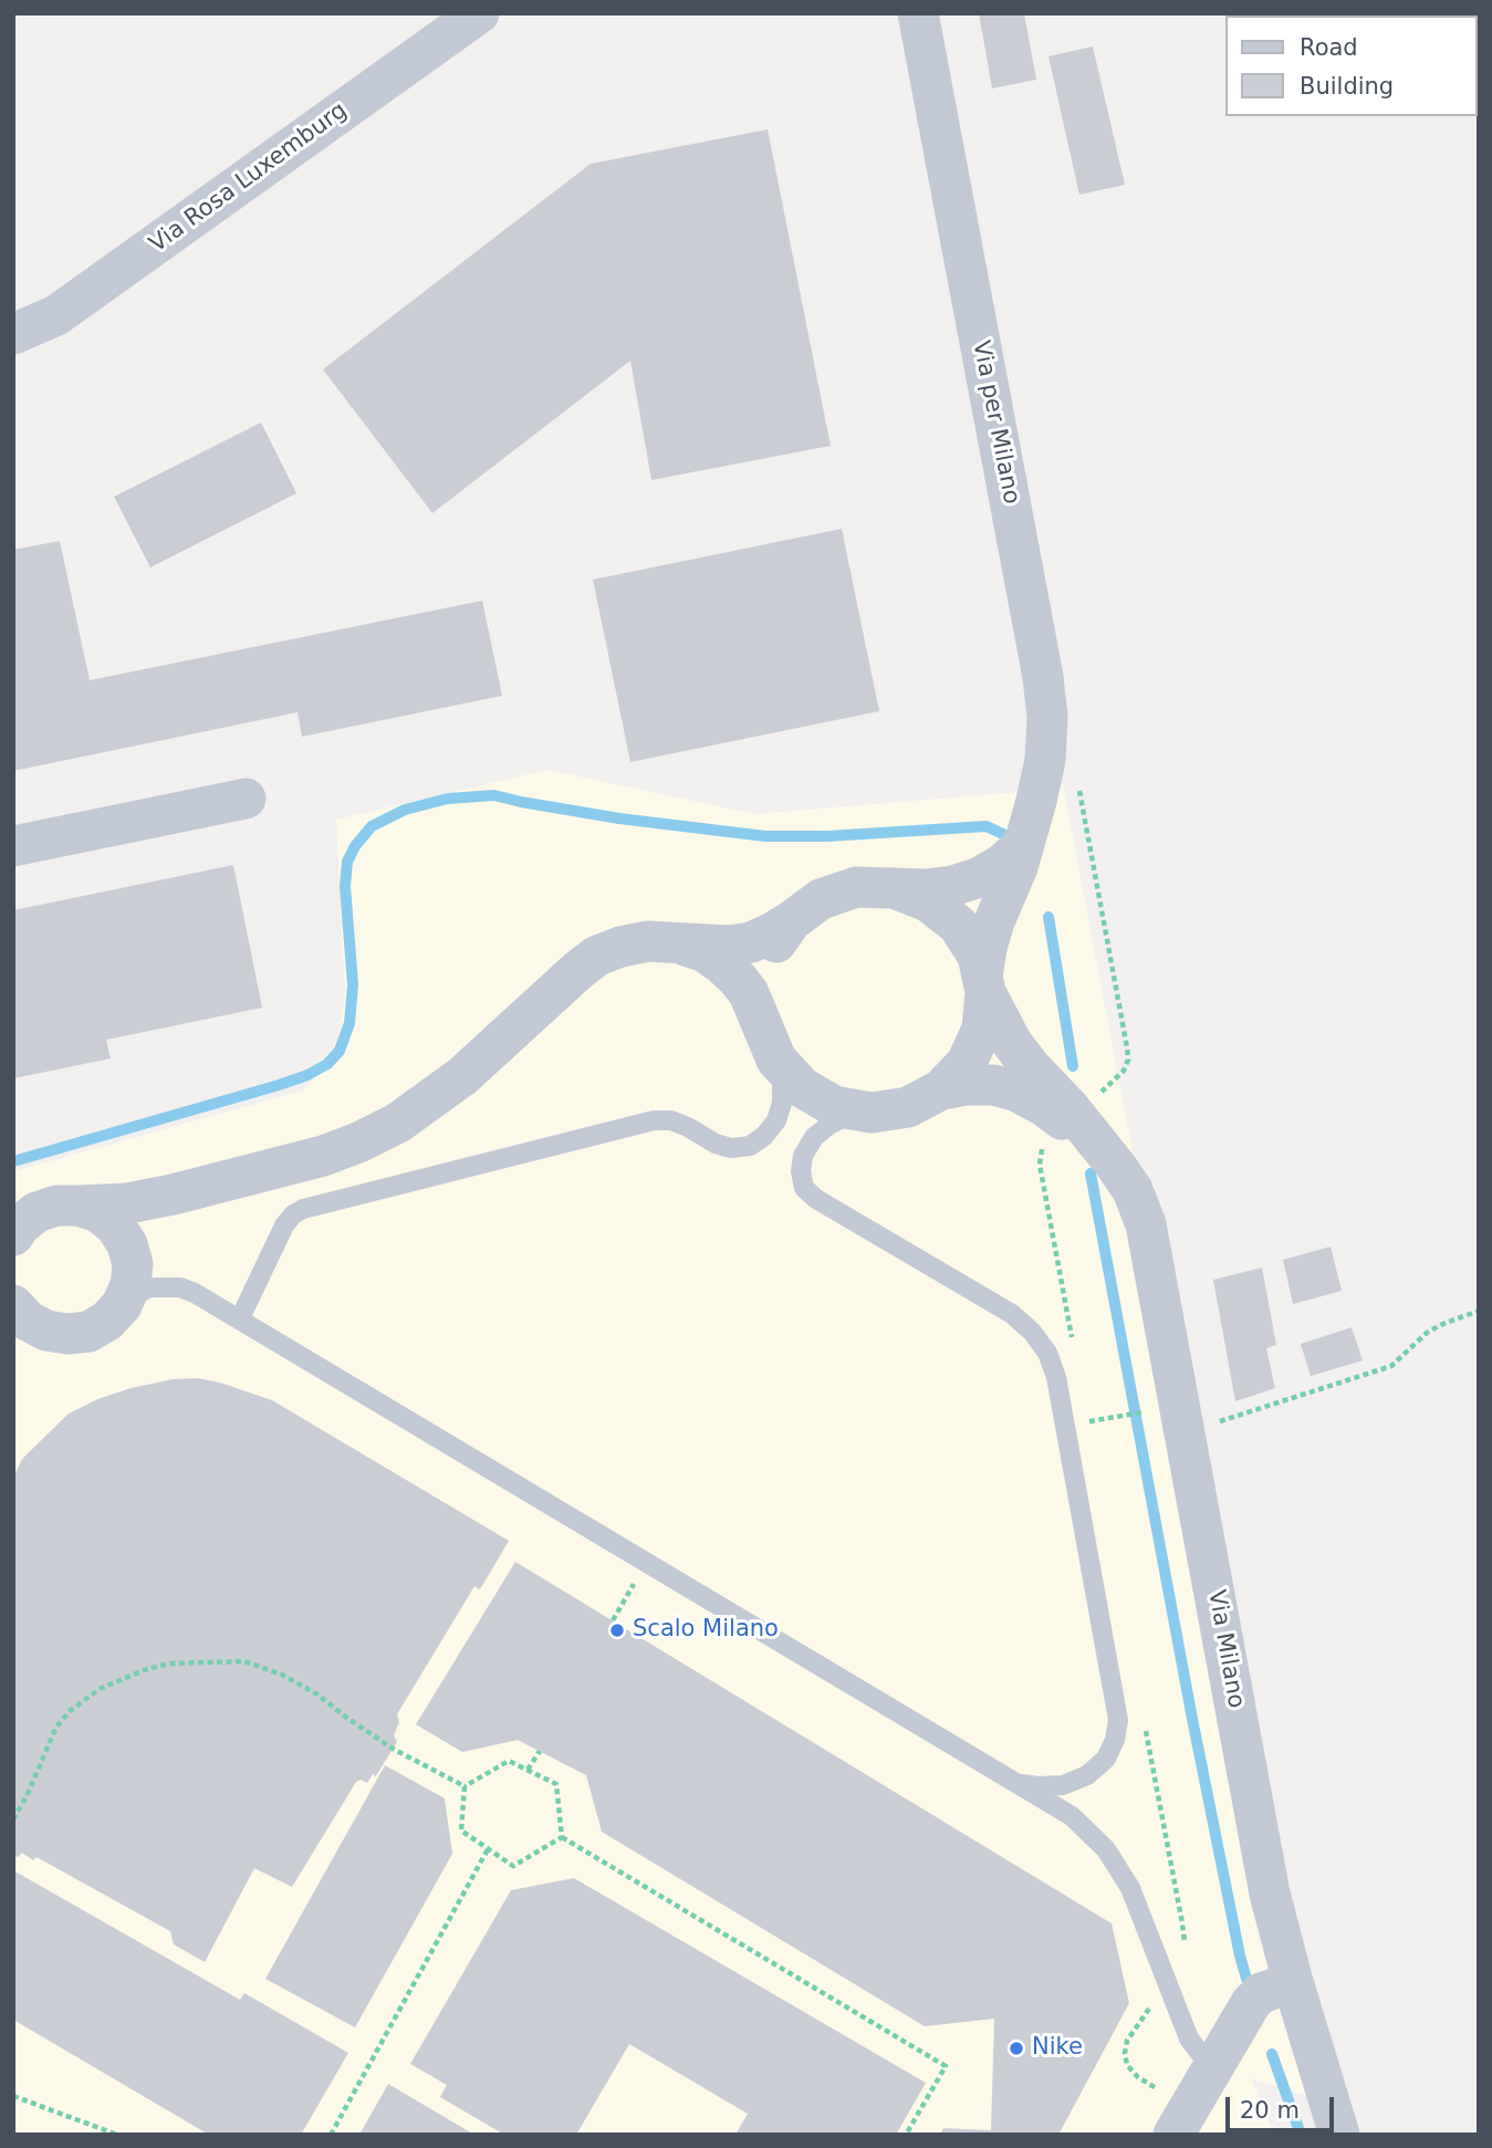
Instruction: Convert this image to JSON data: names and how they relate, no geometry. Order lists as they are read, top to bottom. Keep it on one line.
{"streets":{"street":["Via Rosa Luxemburg","Via per Milano","Via Milano"]},"places":["Scalo Milano","Nike"],"legend":["Road","Building"],"scale_bar":"20 m"}
